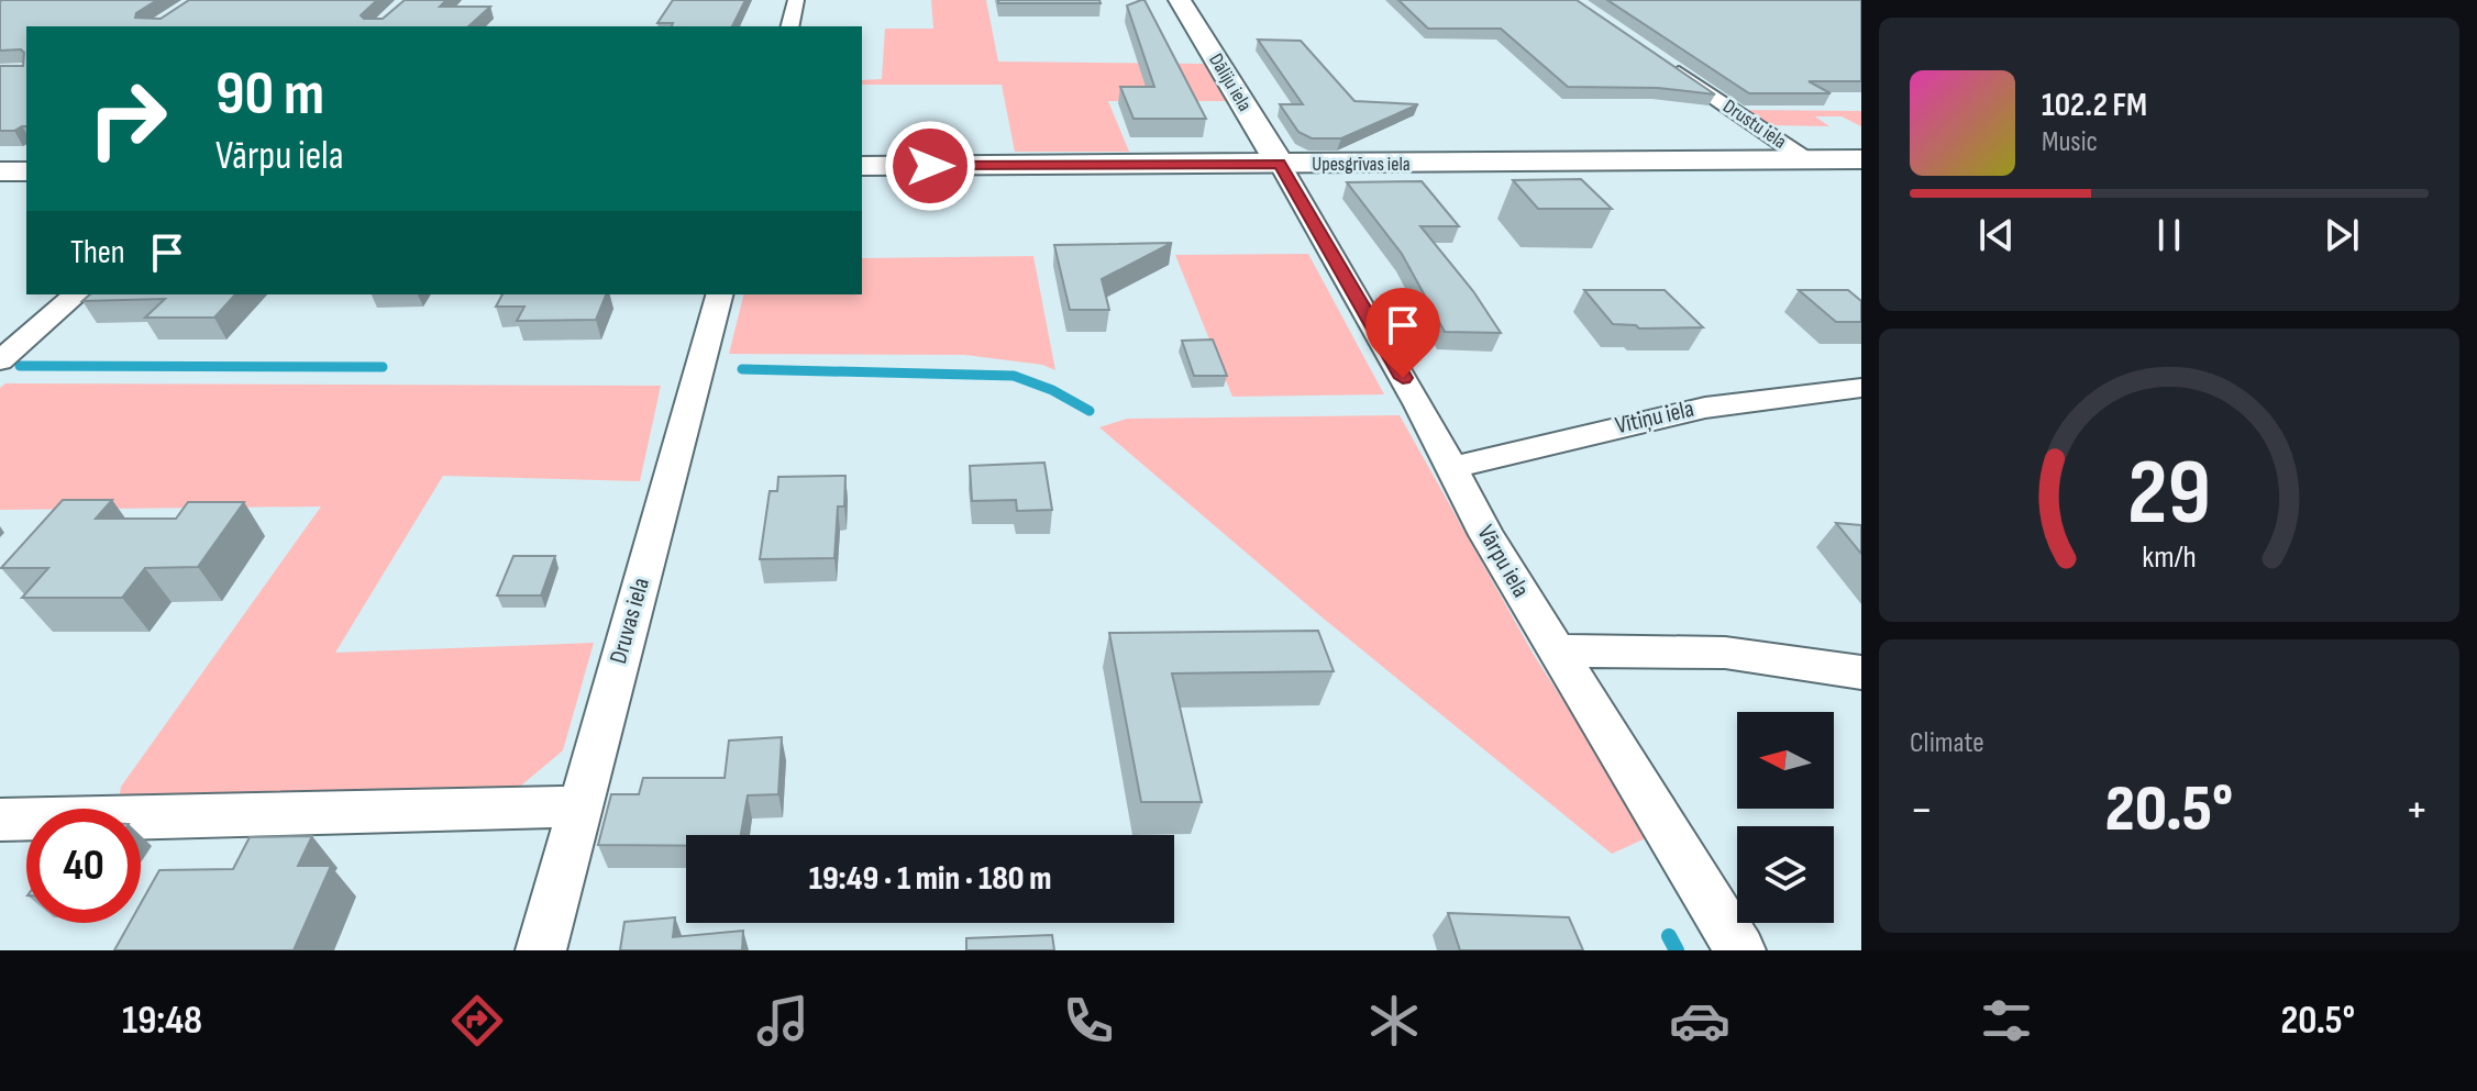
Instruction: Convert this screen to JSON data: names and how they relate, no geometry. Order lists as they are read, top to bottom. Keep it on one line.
{"streets":{"street":["Dāliju iela","Drustu iela","Upesgrīvas iela","Vītiņu iela","Vārpu iela","Druvas iela"]},"crossings":[["Dāliju iela","Upesgrīvas iela"],["Dāliju iela","Vārpu iela"],["Drustu iela","Upesgrīvas iela"],["Upesgrīvas iela","Vārpu iela"],["Vītiņu iela","Vārpu iela"]],"north":"left","page":{"turn":["90 m","Vārpu iela"],"song":["102.2 FM","Music"],"then":"Then","tile":"Climate","heat":["−","20.5°","+"],"limit":"40","trip":"19:49 · 1 min · 180 m","tabs":["19:48","20.5°"],"gauge":["29","km/h"]}}
